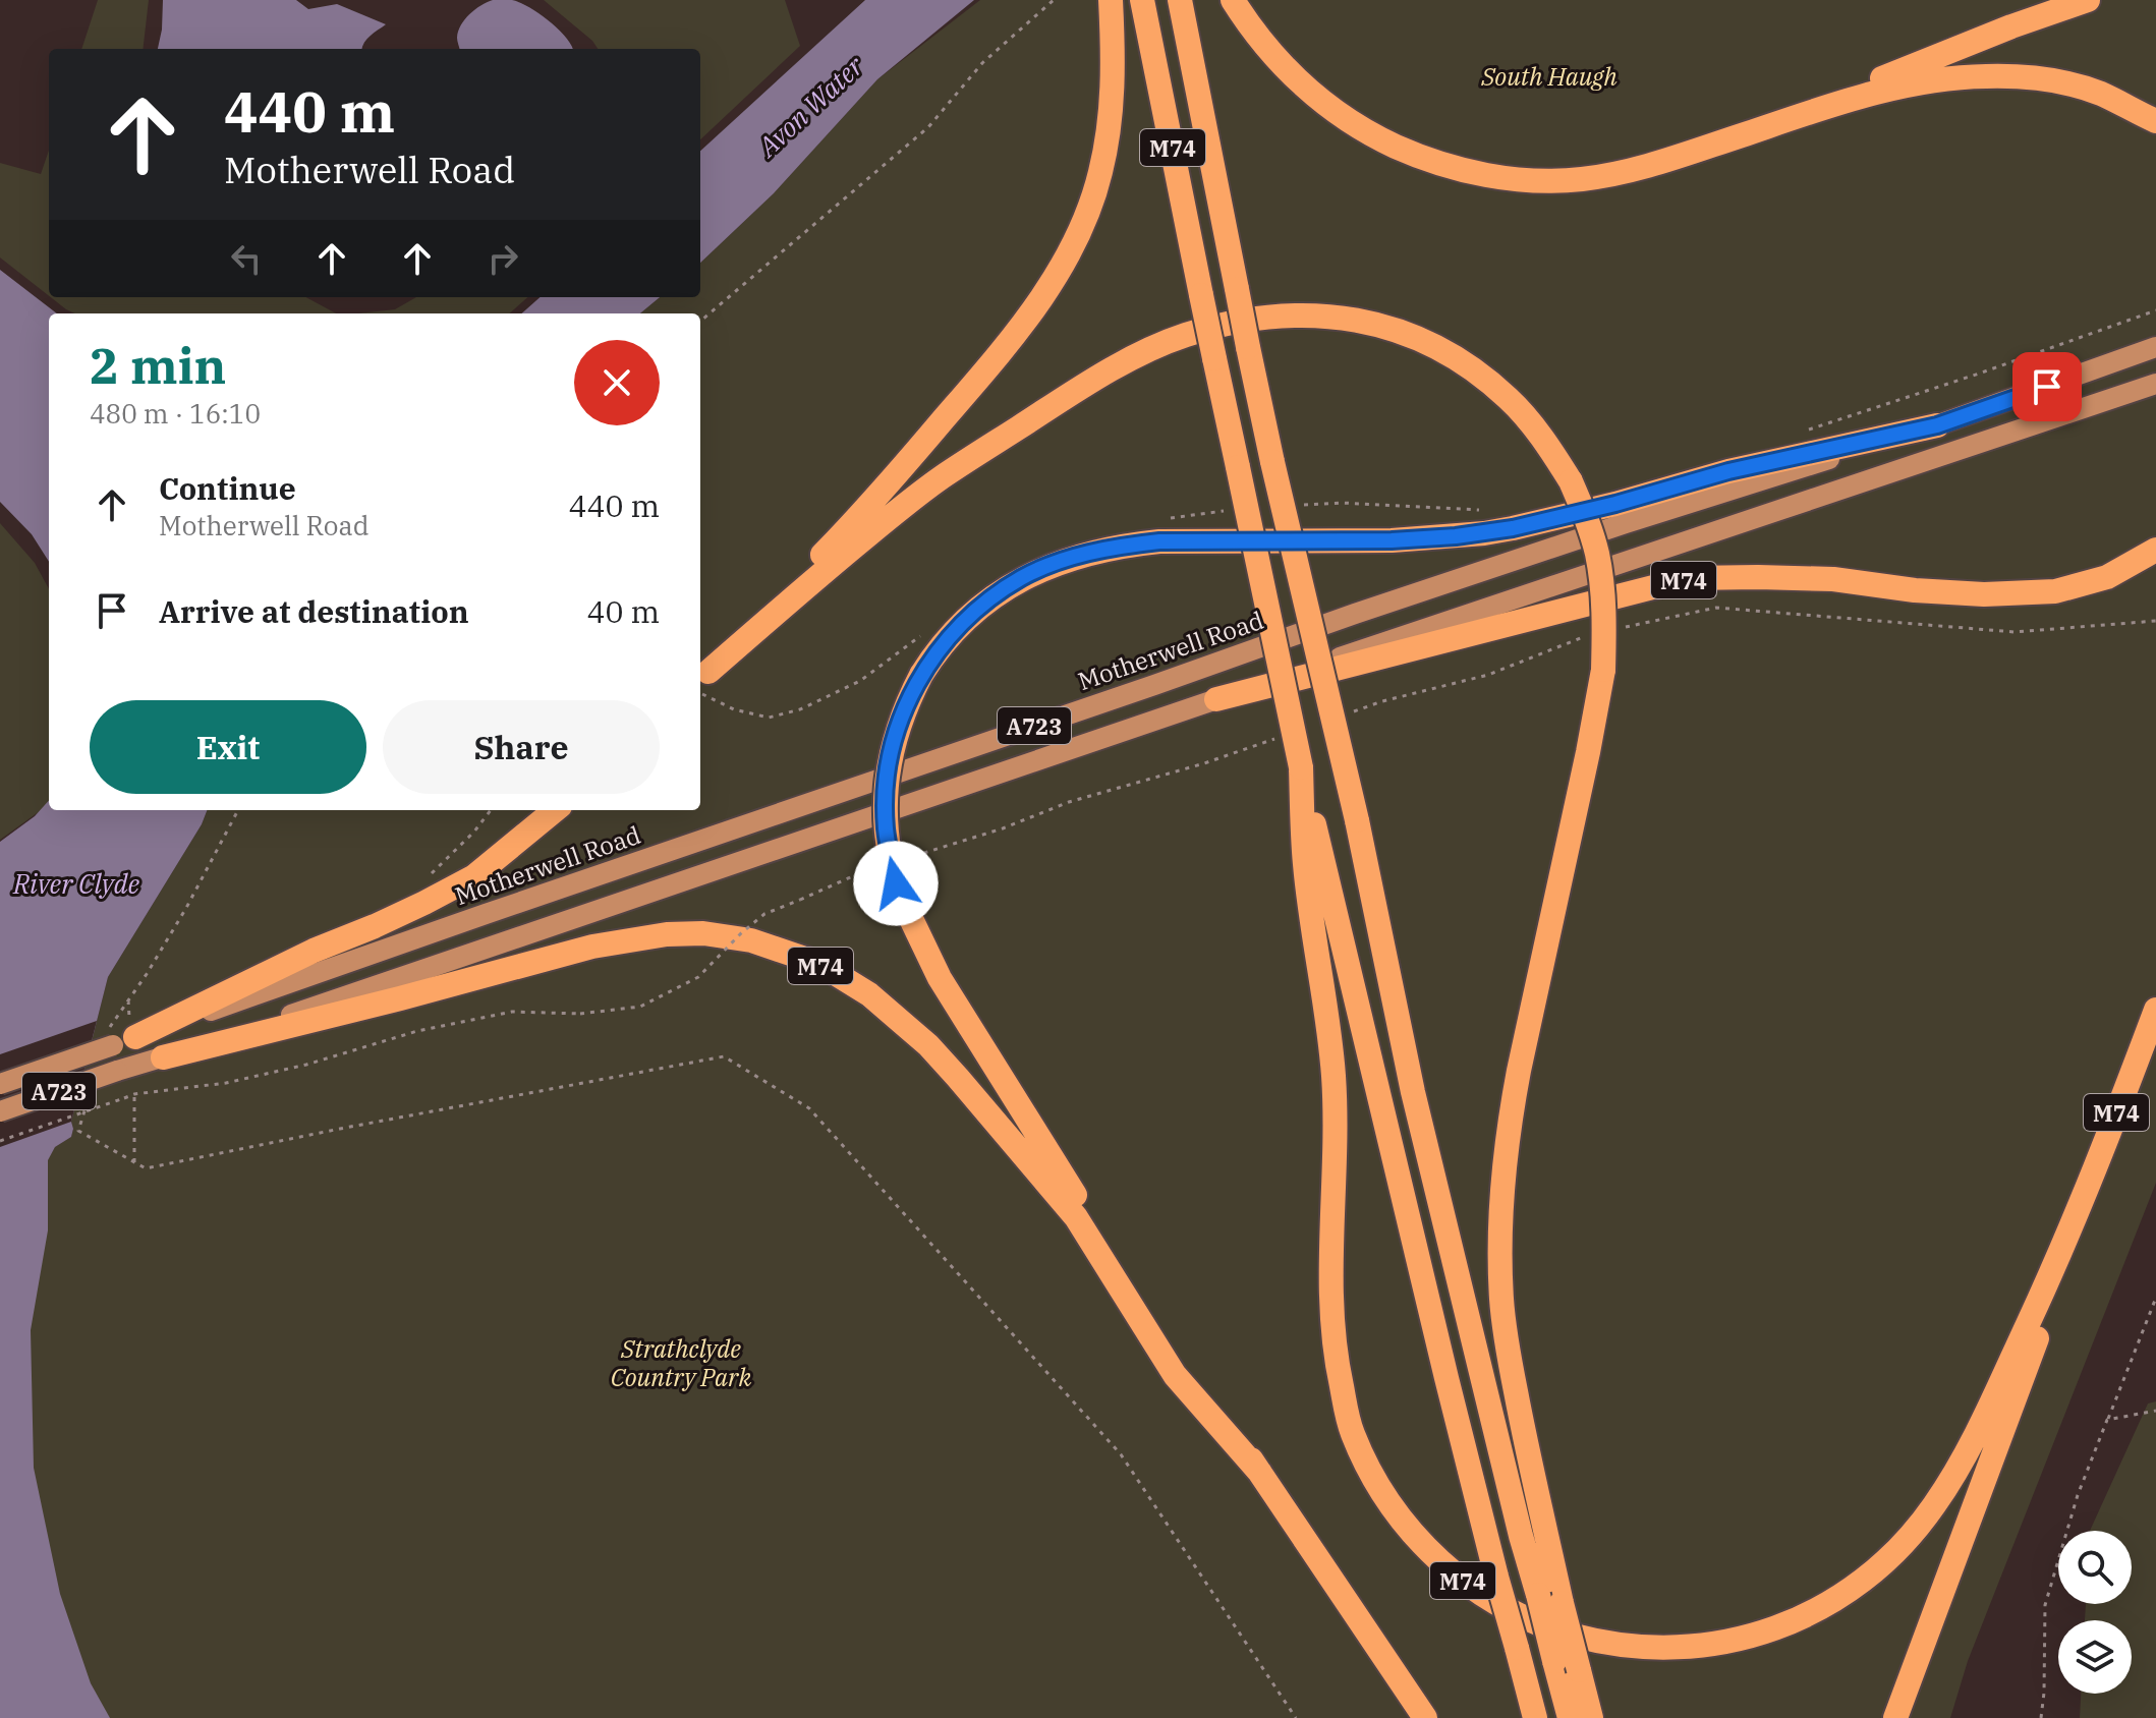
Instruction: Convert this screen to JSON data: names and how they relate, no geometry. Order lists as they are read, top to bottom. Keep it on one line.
{"streets":{"highway":["M74"],"main road":["Motherwell Road","A723"]},"crossings":[["M74","Motherwell Road"],["M74","A723"],["Motherwell Road","A723"]],"water":["Avon Water","River Clyde"],"parks":["South Haugh","Strathclyde Country Park"],"page":{"turn":["440 m","Motherwell Road"],"heading":["2 min","480 m · 16:10"],"list":[{"name":"Continue","note":"Motherwell Road","value":"440 m"},{"name":"Arrive at destination","value":"40 m"}],"buttons":["Exit","Share"]}}
